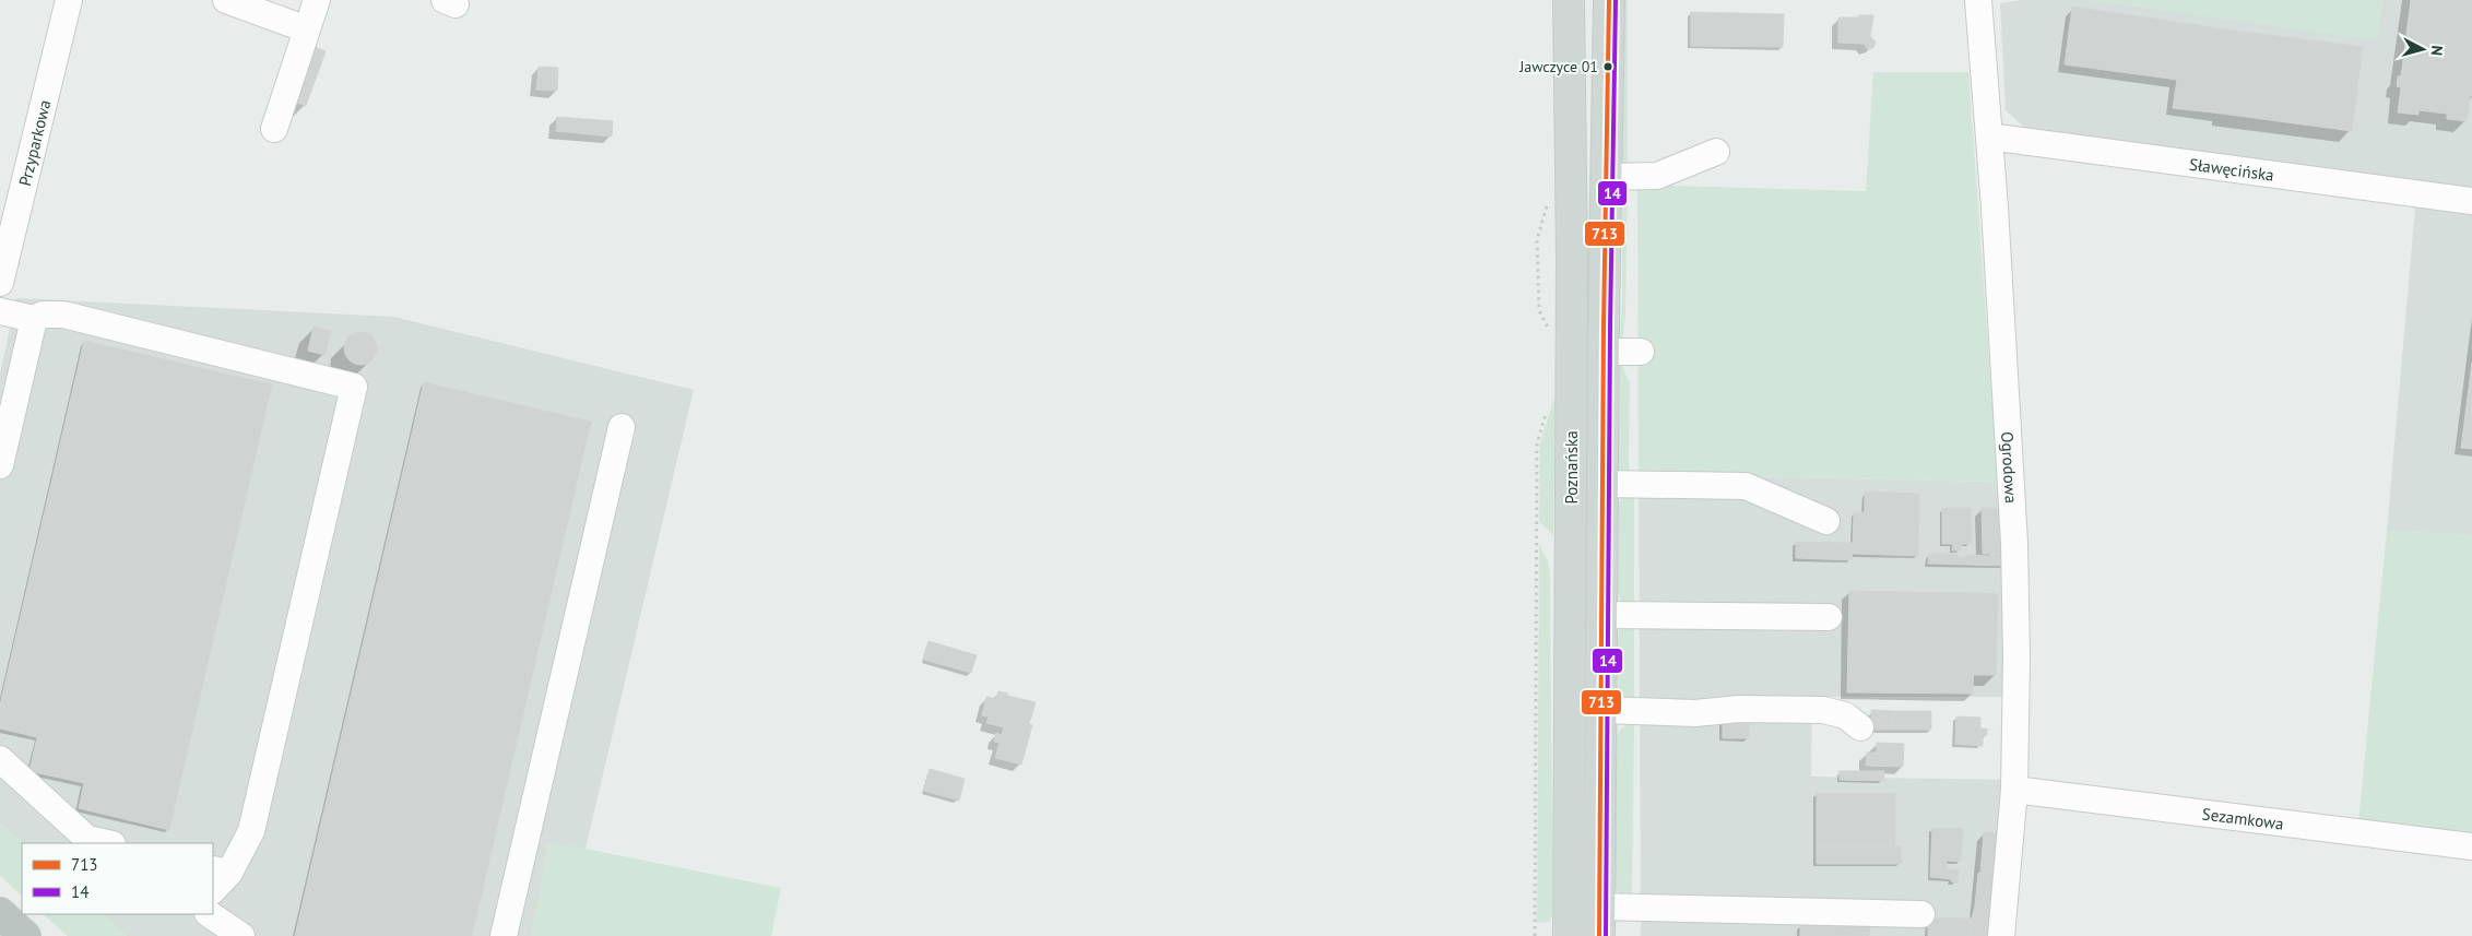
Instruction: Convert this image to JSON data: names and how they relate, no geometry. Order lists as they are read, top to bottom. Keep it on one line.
{"streets":{"main road":["Poznańska"],"street":["Przyparkowa","Sławęcińska","Ogrodowa","Sezamkowa"]},"crossings":[["Sławęcińska","Ogrodowa"],["Ogrodowa","Sezamkowa"]],"places":["Jawczyce 01"],"lines":["transit line 713","transit line 14"],"legend":["713","14"],"north":"right"}
